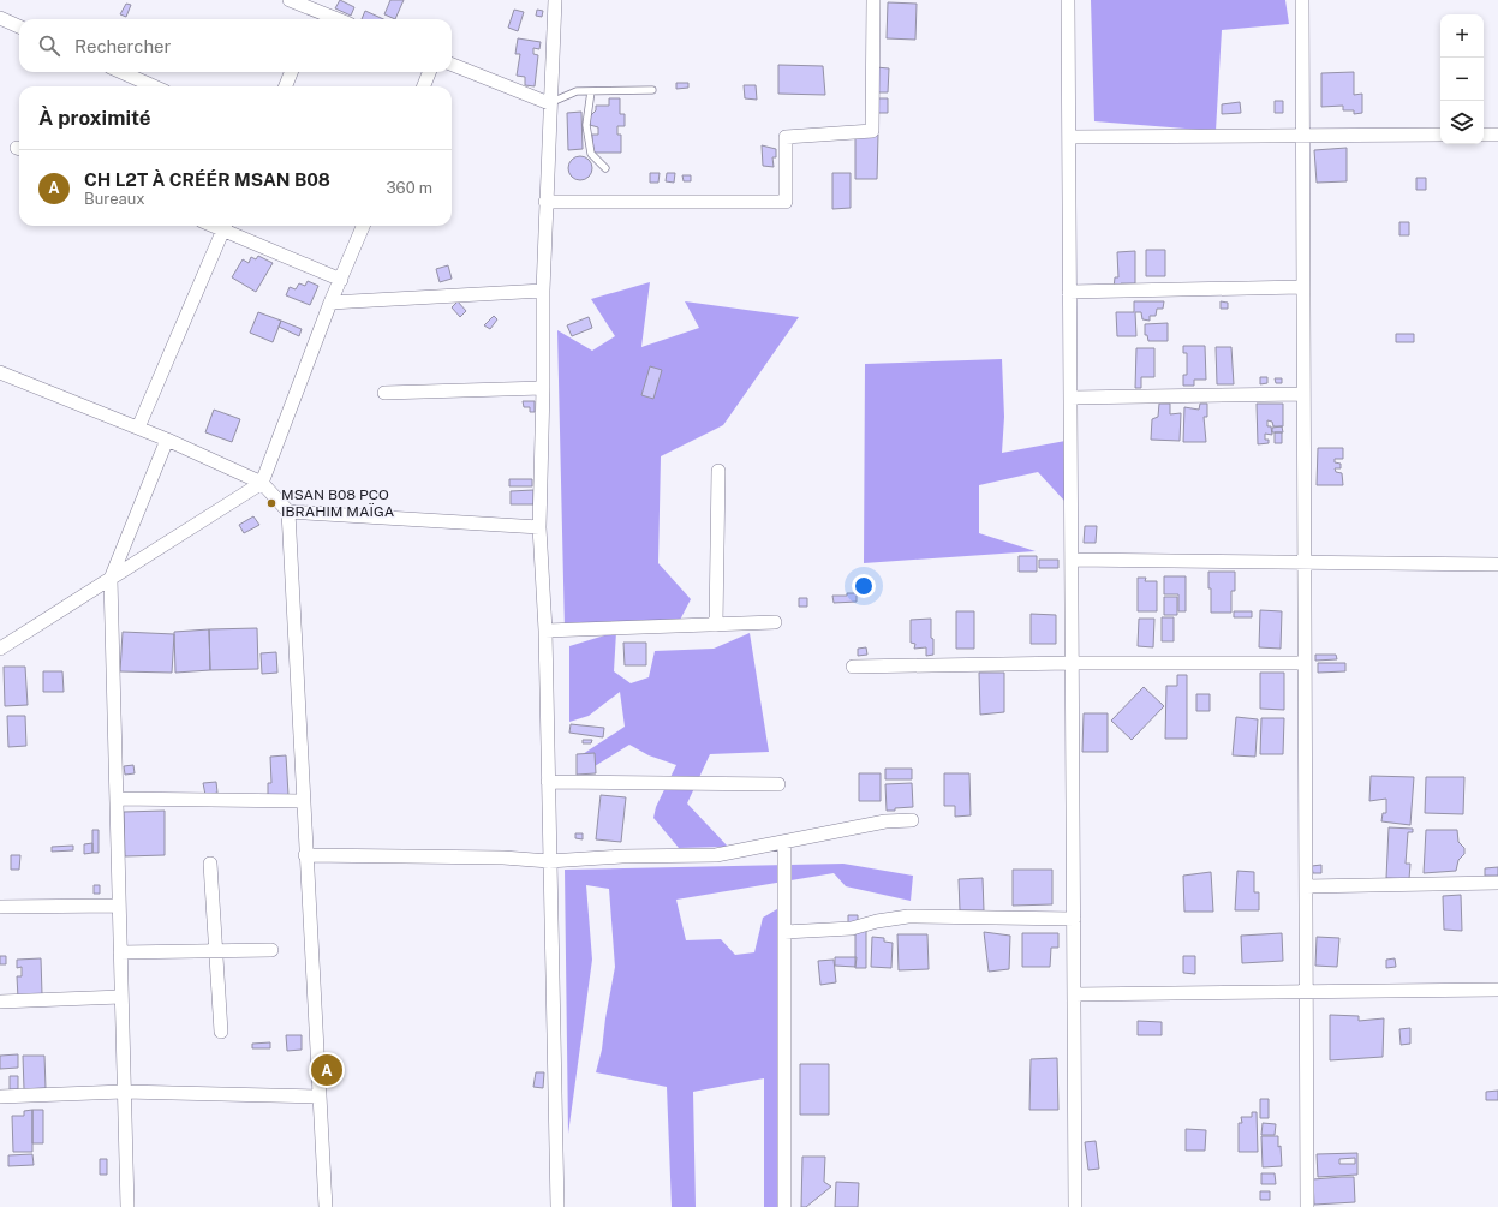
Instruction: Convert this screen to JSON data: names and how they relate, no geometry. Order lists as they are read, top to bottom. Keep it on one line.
{"places":["MSAN B08 PCO IBRAHIM MAÏGA"],"page":{"map_buttons":["+","−"],"search":"Rechercher","heading":"À proximité","list":[{"mark":"A","name":"CH L2T À CRÉÉR MSAN B08","note":"Bureaux","value":"360 m"}],"pins":"A"}}
